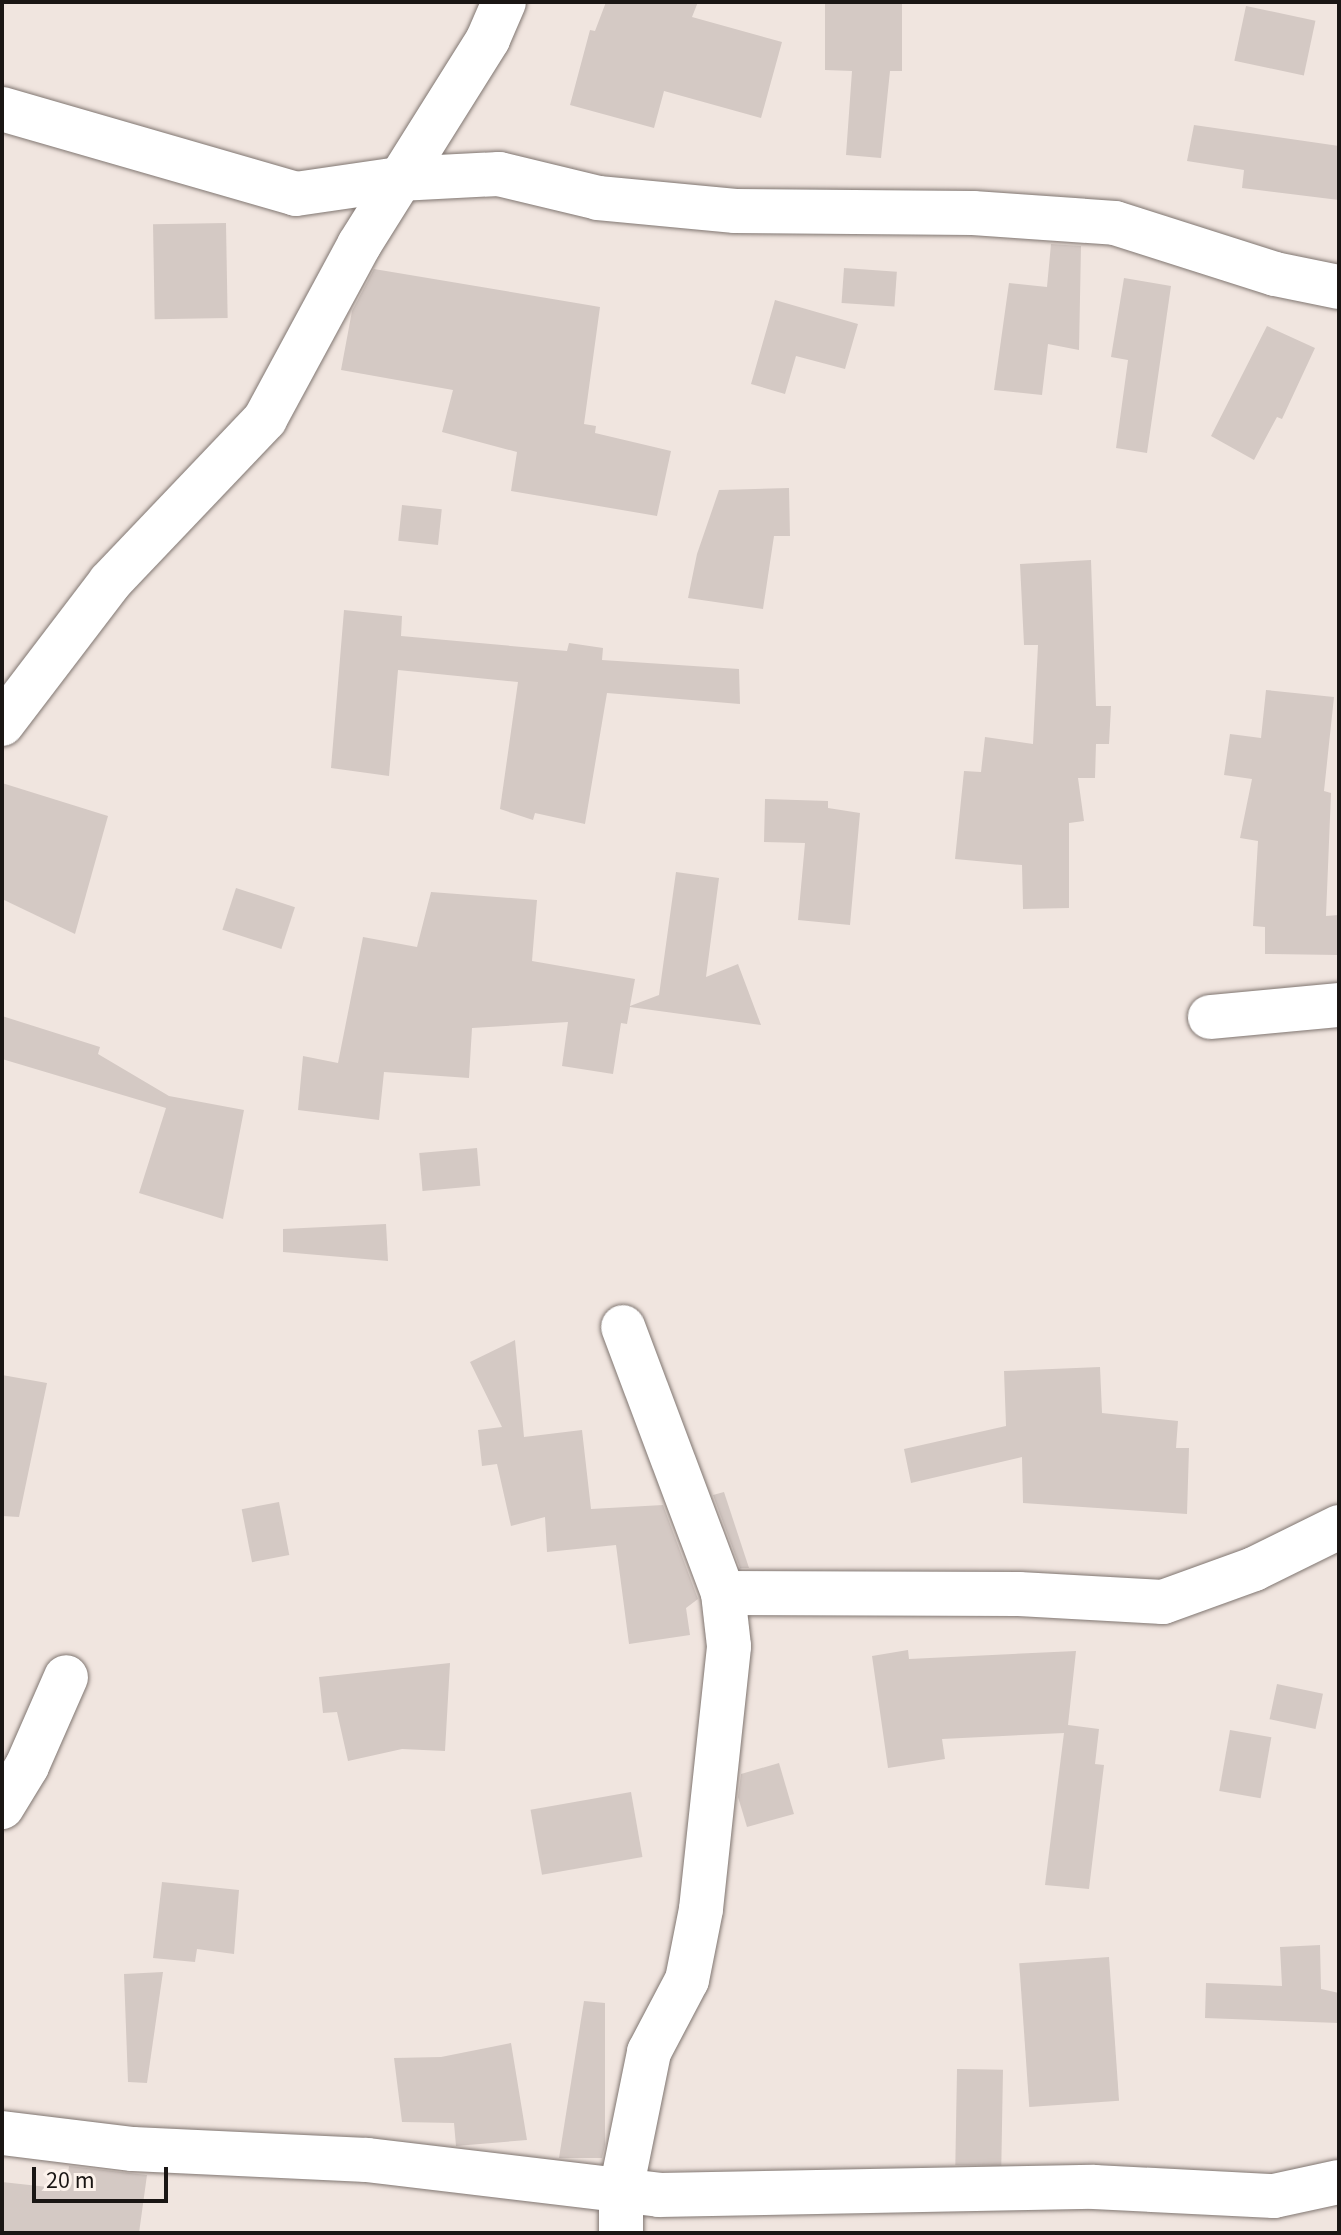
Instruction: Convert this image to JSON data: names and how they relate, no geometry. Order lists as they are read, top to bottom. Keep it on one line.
{"scale_bar":"20 m"}
